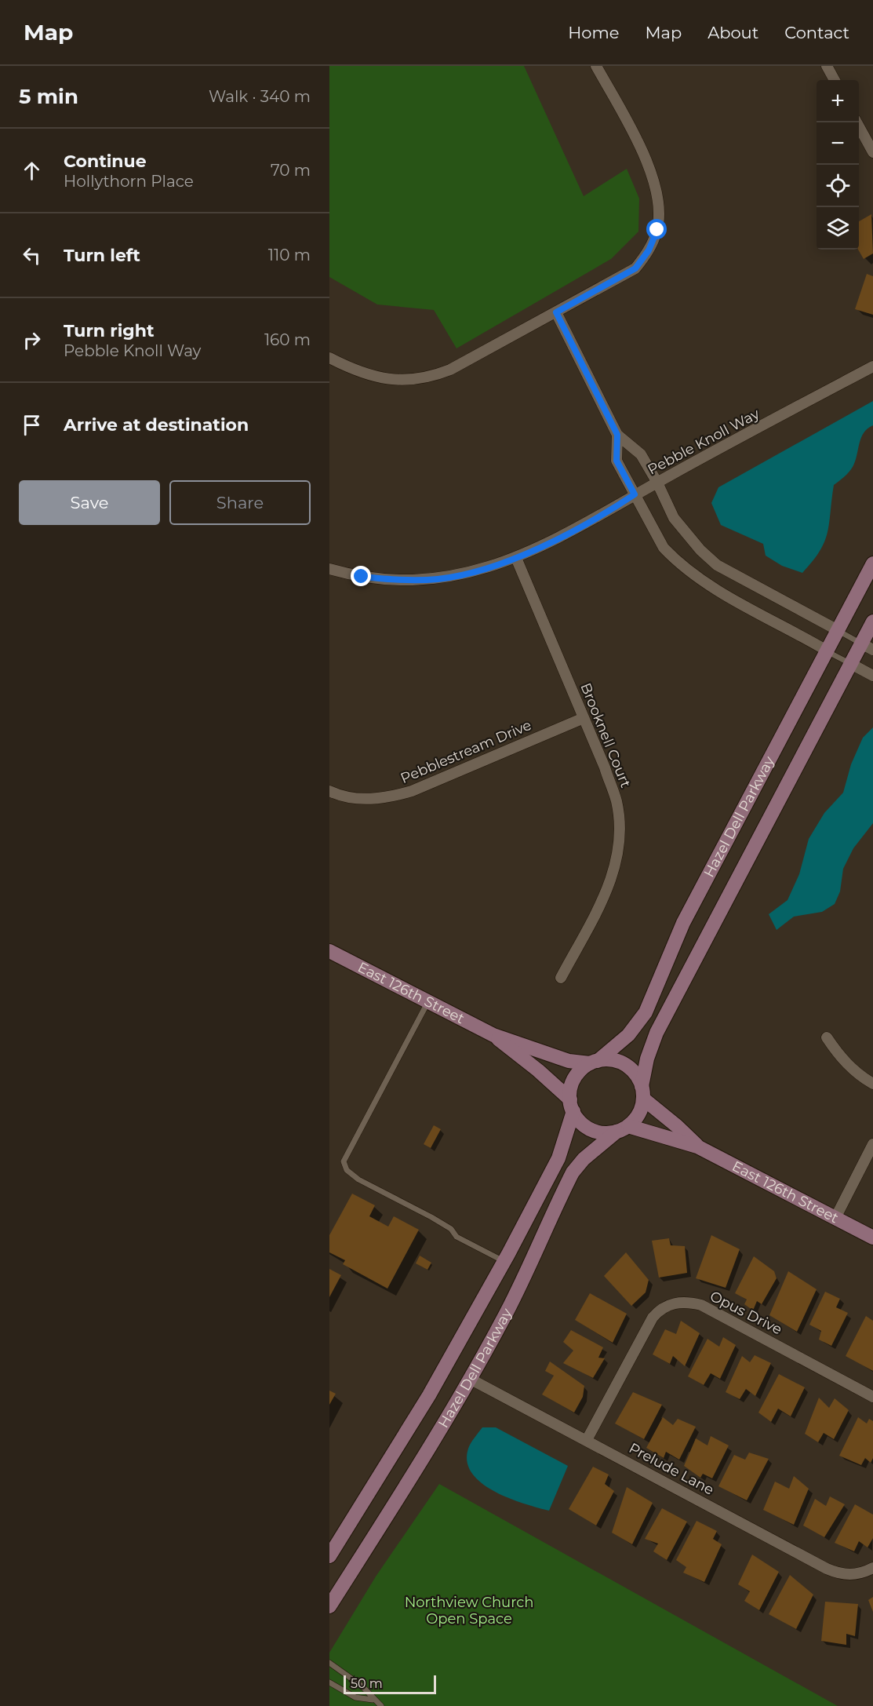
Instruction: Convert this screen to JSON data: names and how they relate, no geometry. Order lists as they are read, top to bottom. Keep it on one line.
{"streets":{"main road":["Hazel Dell Parkway","East 126th Street"],"street":["Pebble Knoll Way","Brooknell Court","Pebblestream Drive","Opus Drive","Prelude Lane"]},"crossings":[["Pebble Knoll Way","Brooknell Court"],["Brooknell Court","Pebblestream Drive"],["Hazel Dell Parkway","East 126th Street"],["Hazel Dell Parkway","Prelude Lane"],["Opus Drive","Prelude Lane"]],"parks":["Northview Church Open Space"],"scale_bar":"50 m","page":{"header":"Map","nav":["Home","Map","About","Contact"],"heading":["5 min","Walk · 340 m"],"map_buttons":["+","−"],"list":[["Continue","Hollythorn Place","70 m"],["Turn left","110 m"],["Turn right","Pebble Knoll Way","160 m"],"Arrive at destination"],"buttons":["Save","Share"],"scale":"50 m"}}
